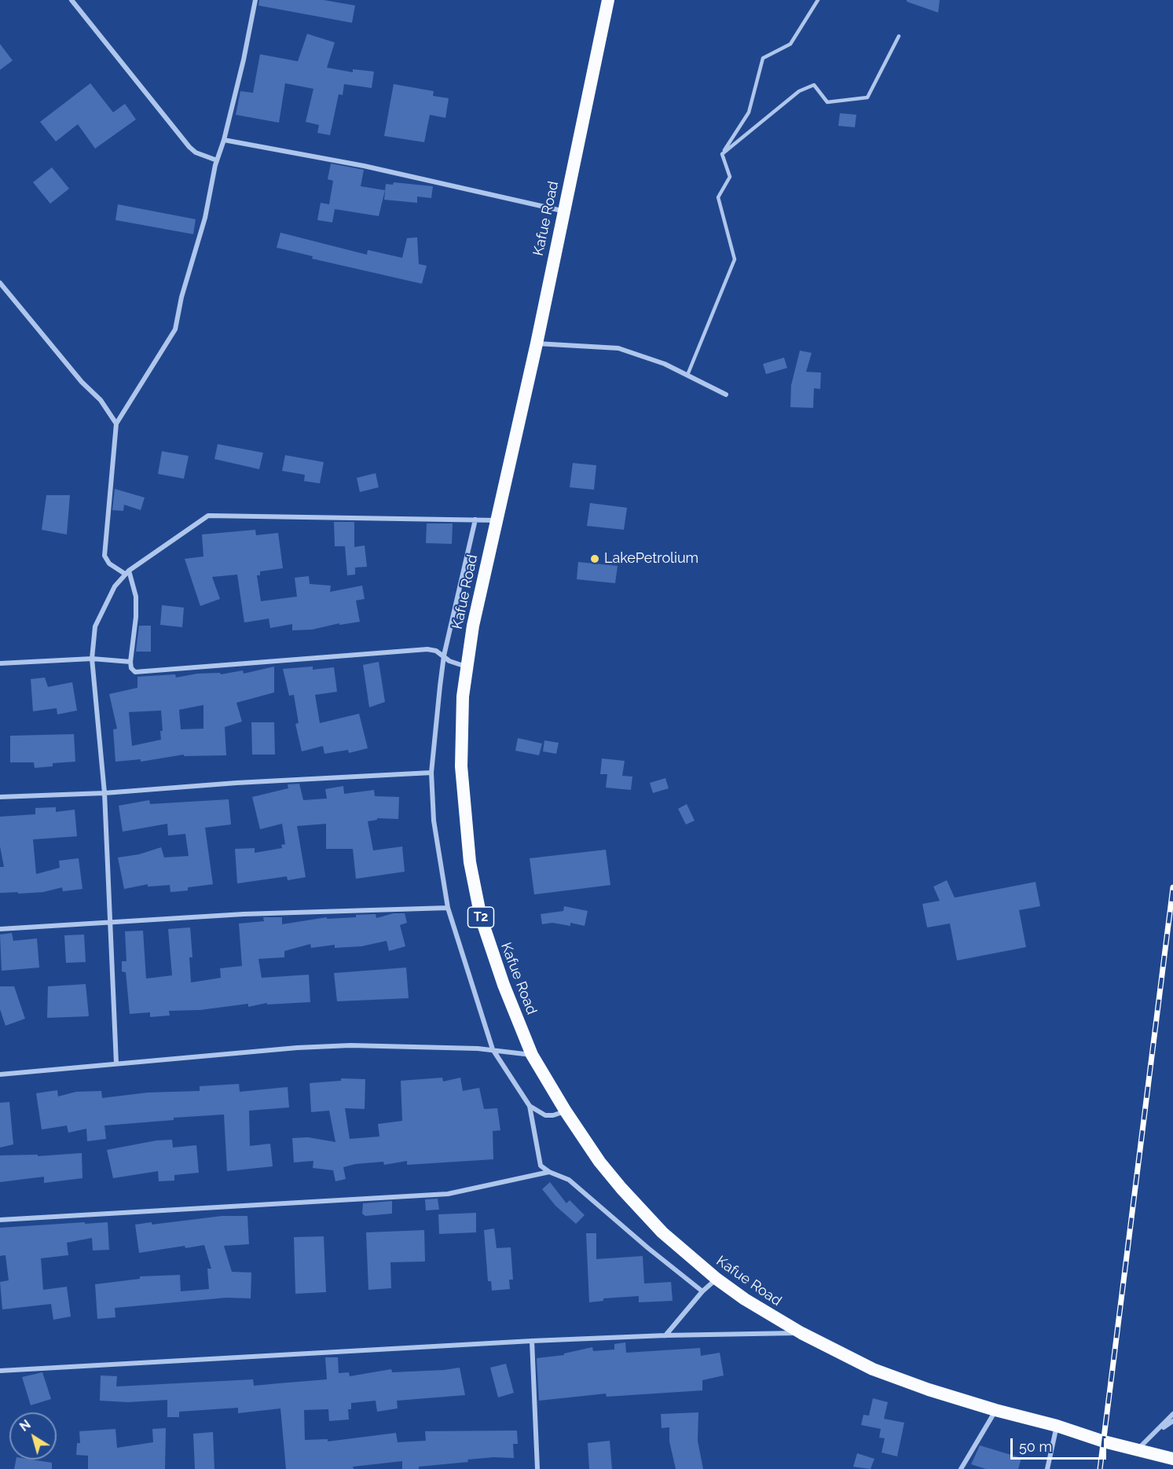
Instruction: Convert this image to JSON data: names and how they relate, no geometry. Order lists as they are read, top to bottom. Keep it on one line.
{"streets":{"highway":["Kafue Road","T2"]},"places":["LakePetrolium"],"scale_bar":"50 m","north":"top left"}
